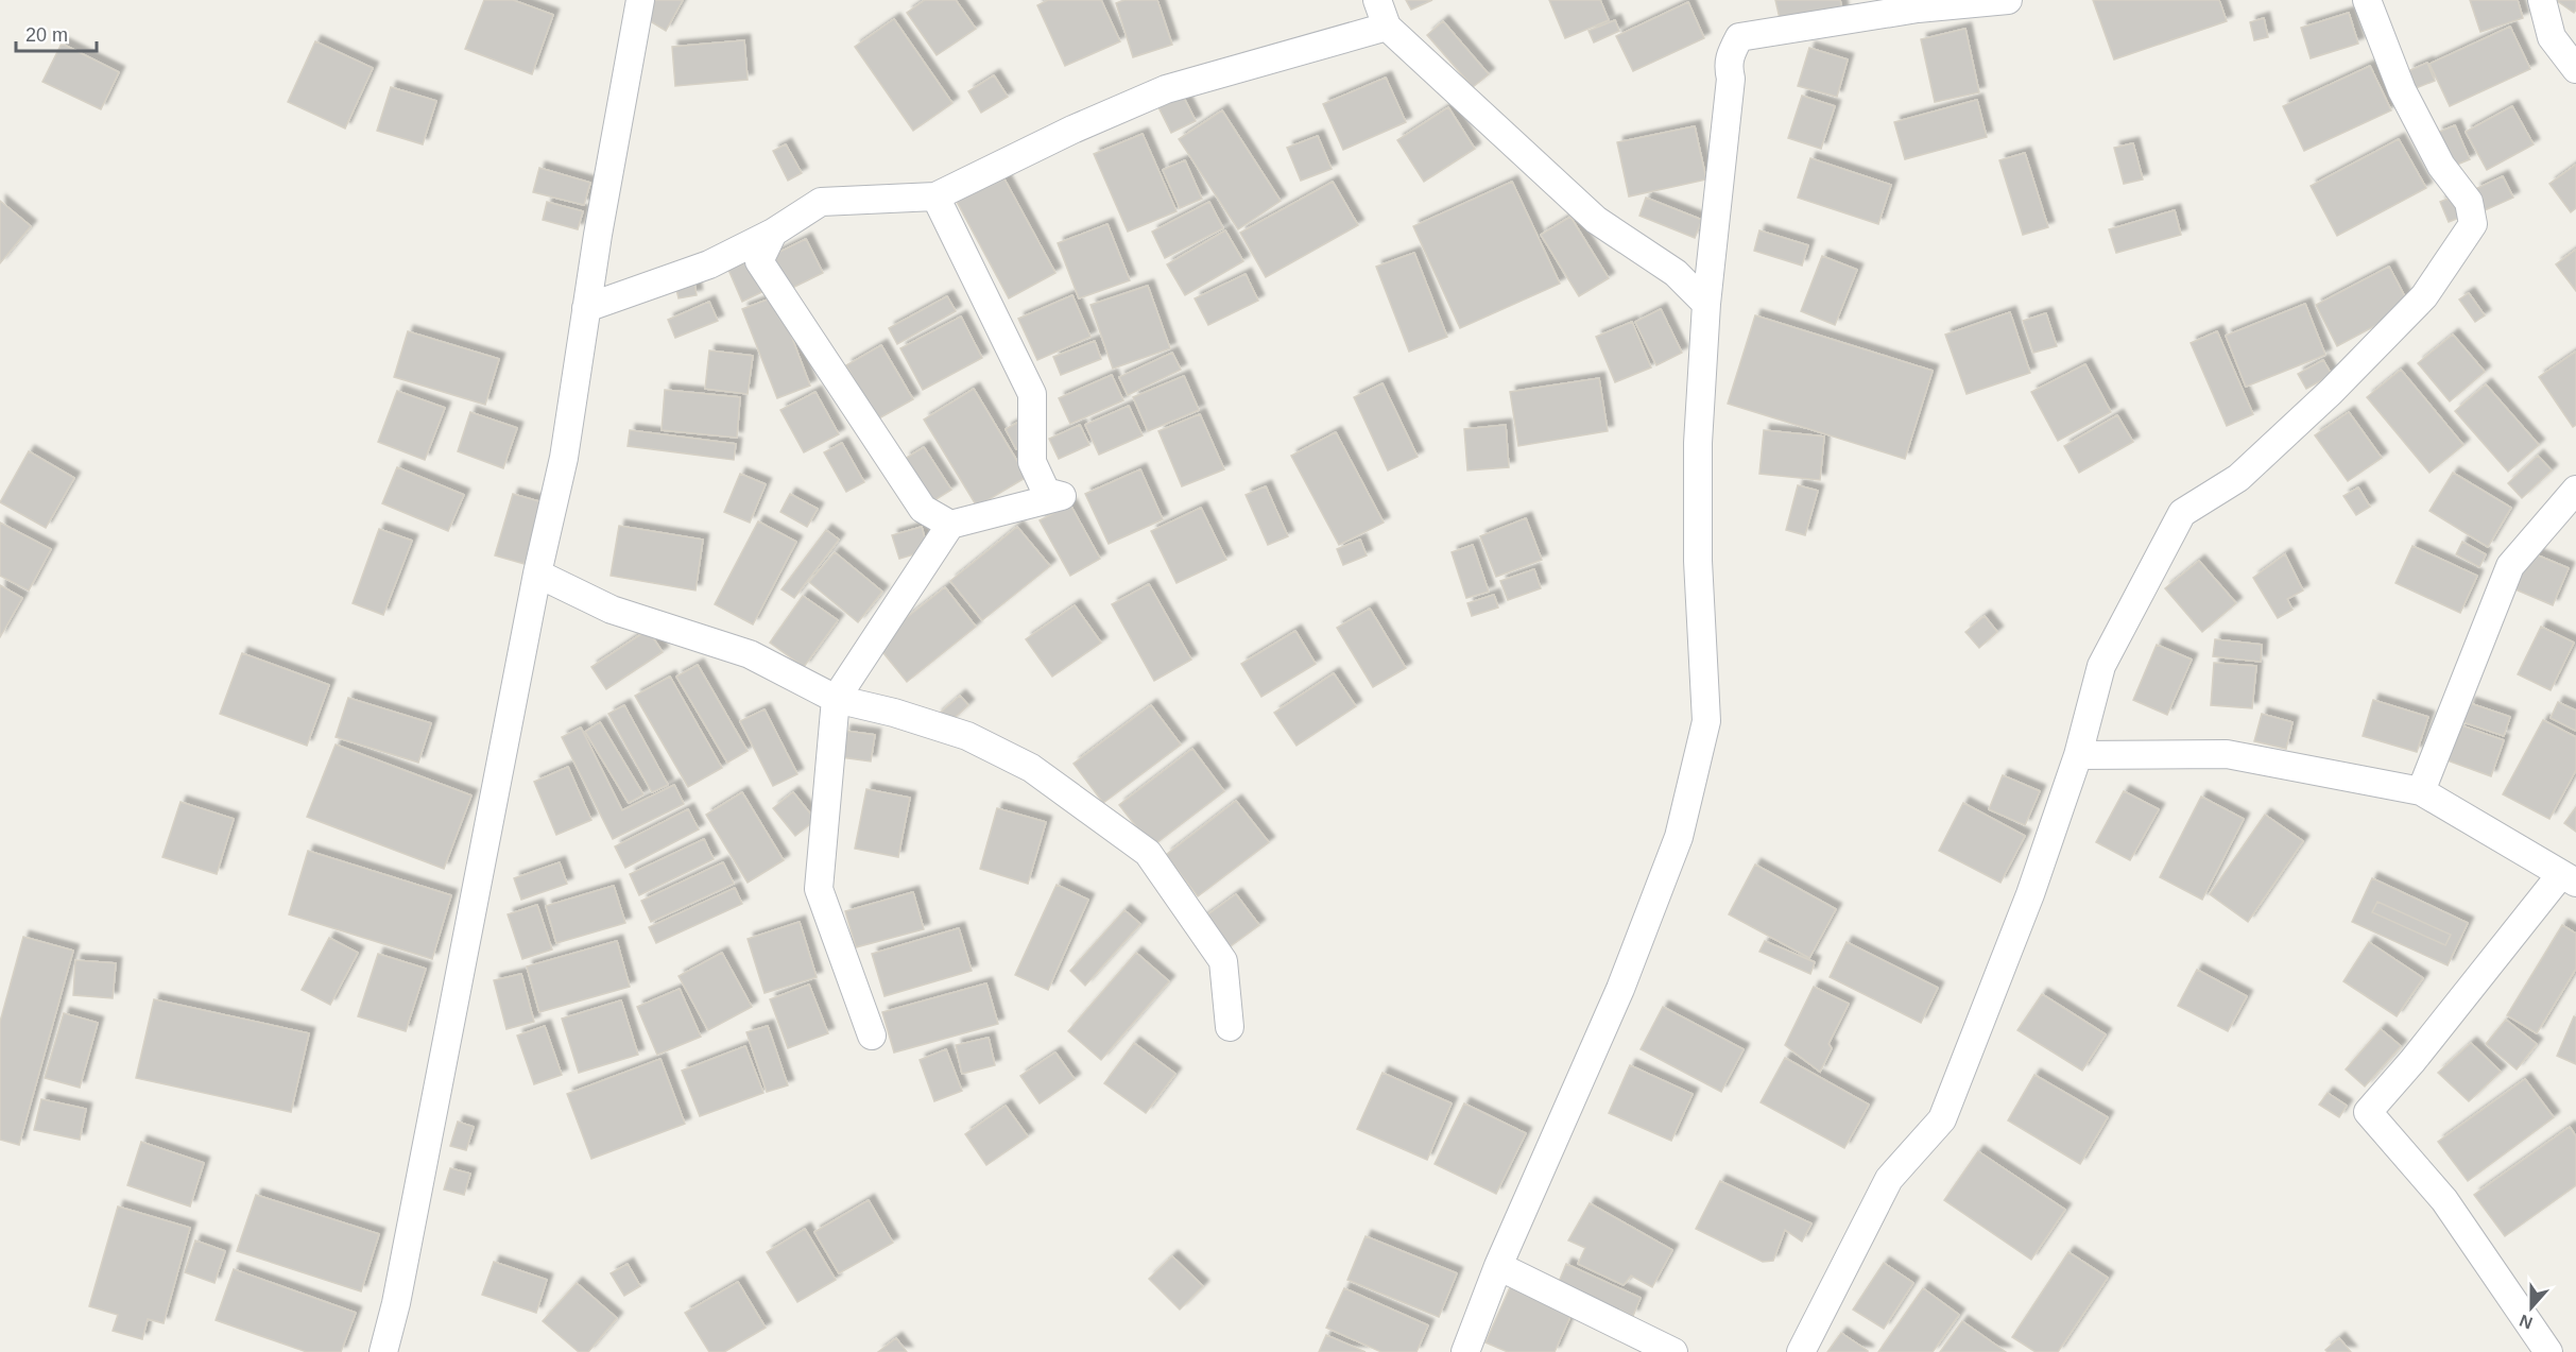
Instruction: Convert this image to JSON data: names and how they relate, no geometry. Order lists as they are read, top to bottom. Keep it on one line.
{"scale_bar":"20 m","north":"bottom"}
